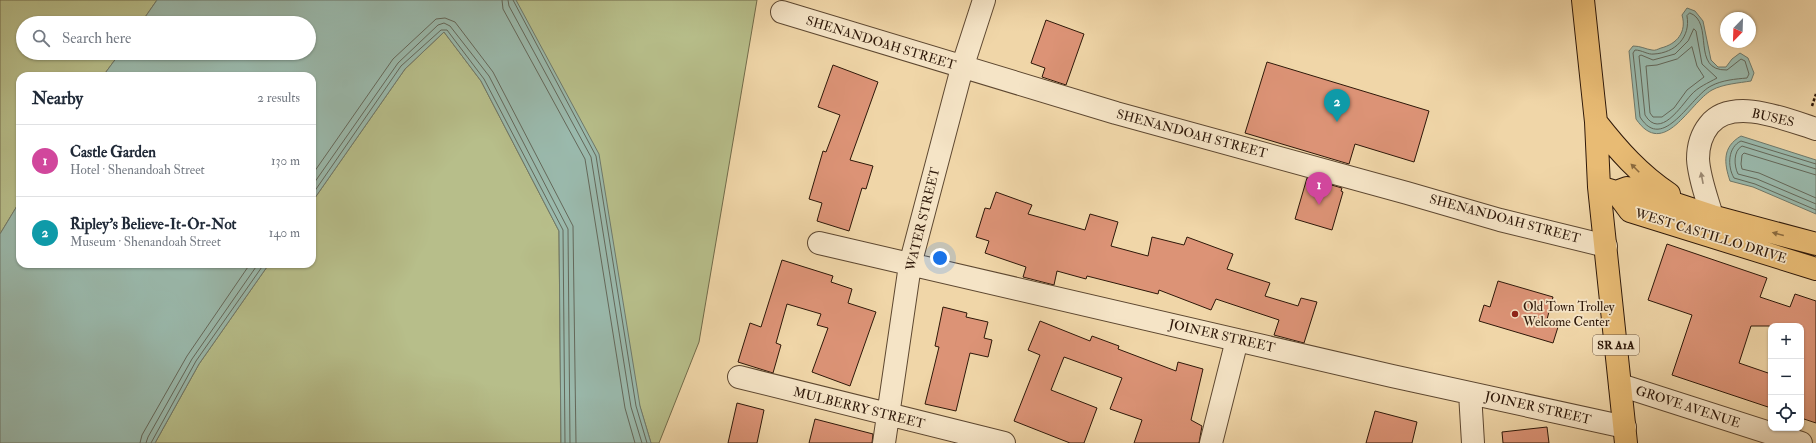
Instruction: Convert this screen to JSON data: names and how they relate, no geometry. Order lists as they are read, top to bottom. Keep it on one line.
{"streets":{"main road":["WEST CASTILLO DRIVE","SR A1A"],"street":["SHENANDOAH STREET","BUSES","WATER STREET","JOINER STREET","GROVE AVENUE","MULBERRY STREET"]},"crossings":[["SHENANDOAH STREET","WATER STREET"],["SHENANDOAH STREET","SR A1A"],["BUSES","WEST CASTILLO DRIVE"],["WATER STREET","JOINER STREET"],["WATER STREET","MULBERRY STREET"],["WEST CASTILLO DRIVE","SR A1A"],["JOINER STREET","SR A1A"],["SR A1A","GROVE AVENUE"]],"places":["Old Town Trolley Welcome Center"],"north":"bottom left","page":{"search":"Search here","heading":["Nearby","2 results"],"pins":["2","1"],"list":[{"mark":"1","name":"Castle Garden","note":"Hotel · Shenandoah Street","value":"130 m"},{"mark":"2","name":"Ripley's Believe-It-Or-Not","note":"Museum · Shenandoah Street","value":"140 m"}],"map_buttons":["+","−"]}}
